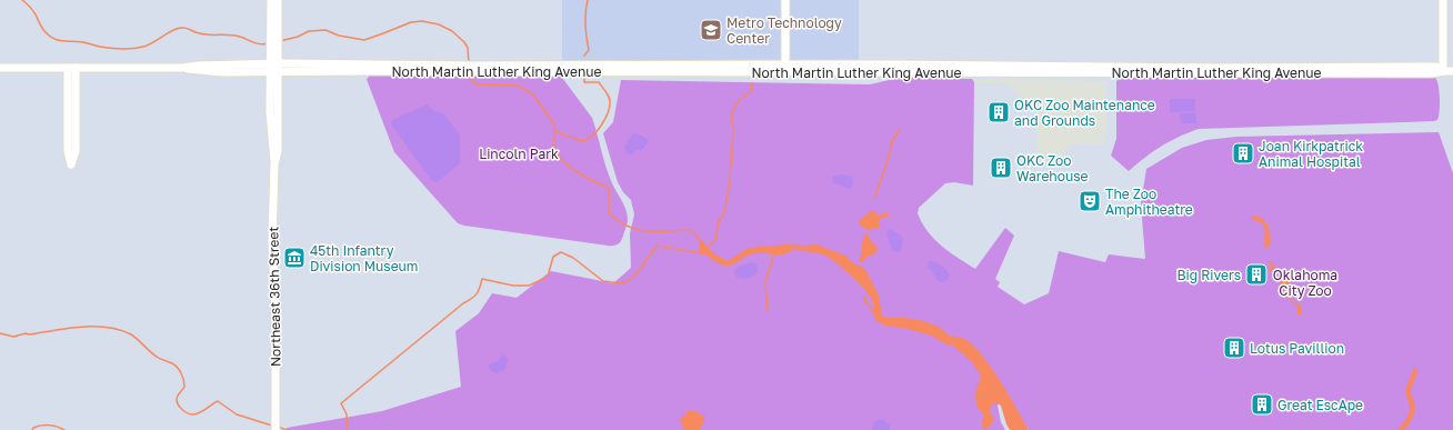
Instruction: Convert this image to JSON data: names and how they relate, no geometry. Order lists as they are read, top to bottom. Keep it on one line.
{"streets":{"main road":["North Martin Luther King Avenue","Northeast 36th Street"]},"crossings":[["North Martin Luther King Avenue","Northeast 36th Street"]],"parks":["Lincoln Park","Oklahoma City Zoo"],"places":{"school or university":["Metro Technology Center"],"building":["OKC Zoo Maintenance and Grounds","Joan Kirkpatrick Animal Hospital","OKC Zoo Warehouse","Big Rivers","Lotus Pavillion","Great EscApe"],"theatre":["The Zoo Amphitheatre"],"museum":["45th Infantry Division Museum"]}}
